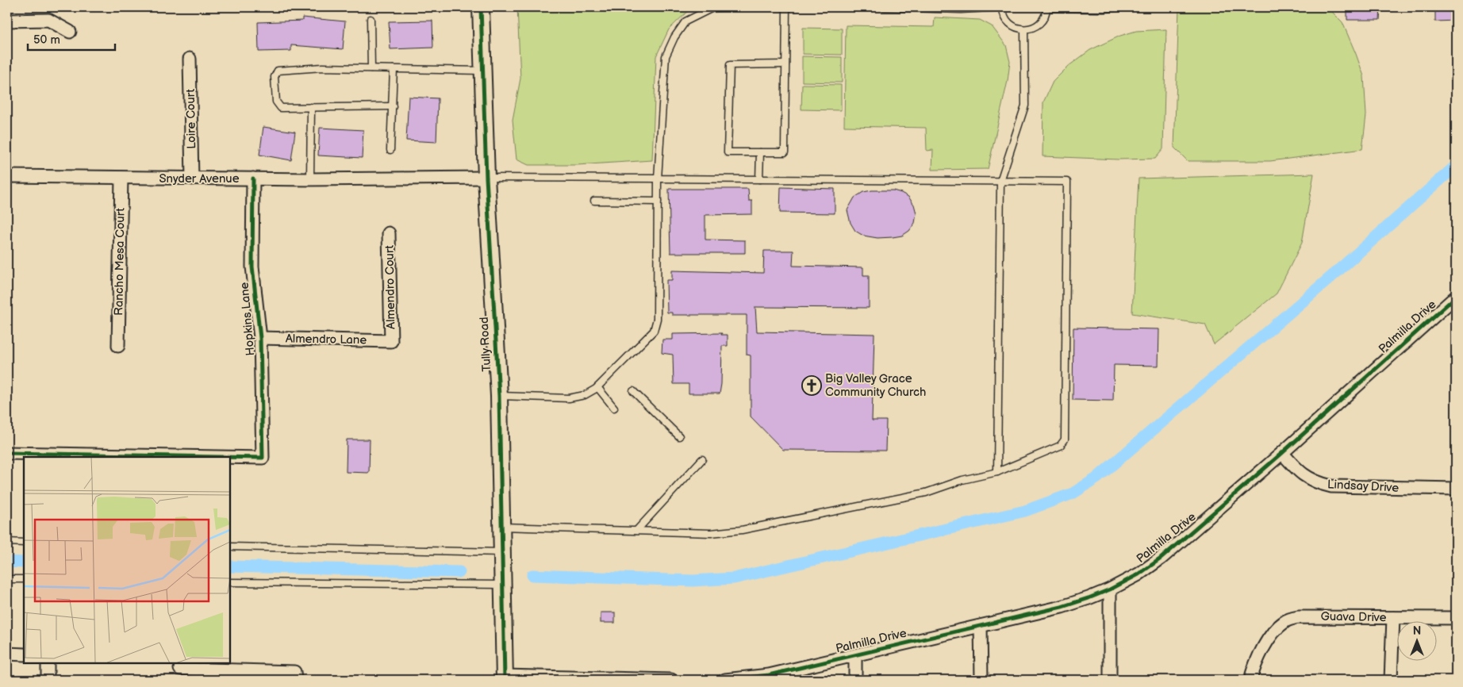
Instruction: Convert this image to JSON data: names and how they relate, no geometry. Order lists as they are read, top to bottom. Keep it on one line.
{"streets":{"main road":["Tully Road"],"street":["Loire Court","Snyder Avenue","Rancho Mesa Court","Almendro Court","Hopkins Lane","Palmilla Drive","Almendro Lane","Lindsay Drive","Guava Drive"]},"crossings":[["Loire Court","Snyder Avenue"],["Snyder Avenue","Rancho Mesa Court"],["Snyder Avenue","Hopkins Lane"],["Snyder Avenue","Tully Road"],["Almendro Court","Almendro Lane"],["Hopkins Lane","Almendro Lane"],["Palmilla Drive","Lindsay Drive"]],"places":{"church":["Big Valley Grace Community Church"]},"scale_bar":"50 m","north":"top"}
